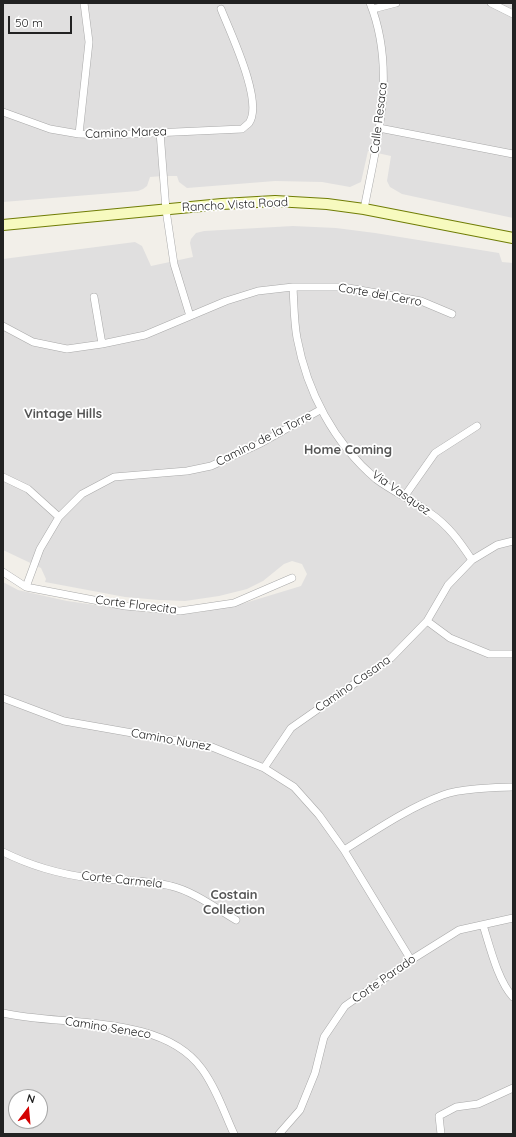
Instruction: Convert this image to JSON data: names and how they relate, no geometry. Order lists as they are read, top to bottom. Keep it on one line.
{"streets":{"main road":["Rancho Vista Road"],"street":["Calle Resaca","Camino Marea","Corte del Cerro","Camino de la Torre","Via Vasquez","Corte Florecita","Camino Casana","Camino Nunez","Corte Carmela","Corte Parado","Camino Seneco"]},"crossings":[["Calle Resaca","Rancho Vista Road"],["Corte del Cerro","Via Vasquez"],["Camino de la Torre","Via Vasquez"],["Camino de la Torre","Corte Florecita"],["Via Vasquez","Camino Casana"],["Camino Casana","Camino Nunez"],["Camino Nunez","Corte Parado"]],"districts":["Vintage Hills","Home Coming","Costain Collection"],"scale_bar":"50 m","north":"top"}
